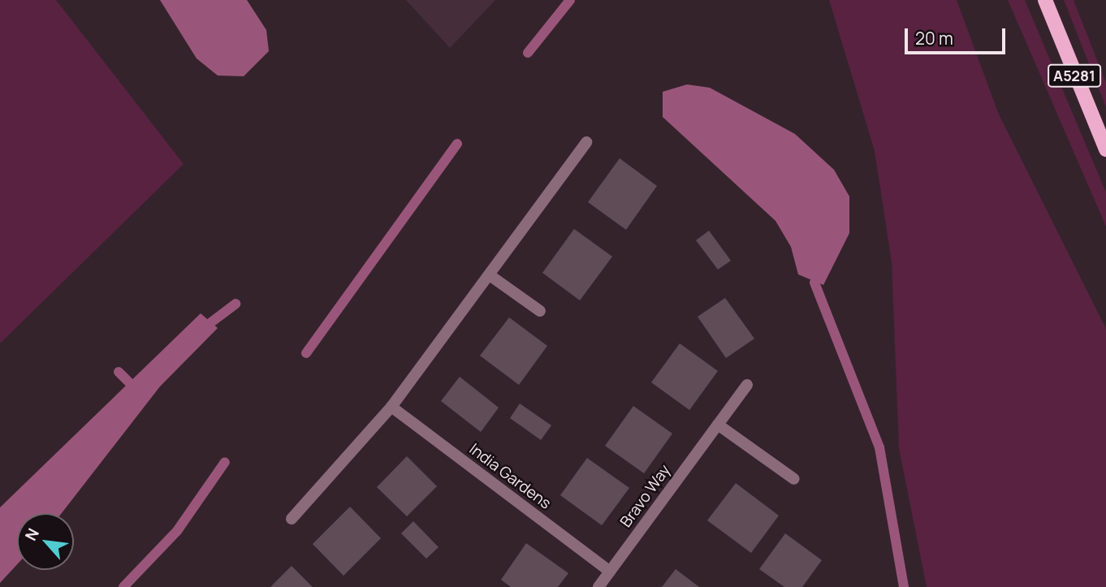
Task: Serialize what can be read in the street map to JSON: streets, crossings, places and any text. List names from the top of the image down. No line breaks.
{"streets":{"main road":["A5281"],"street":["India Gardens","Bravo Way"]},"crossings":[["India Gardens","Bravo Way"]],"scale_bar":"20 m","north":"top left"}
